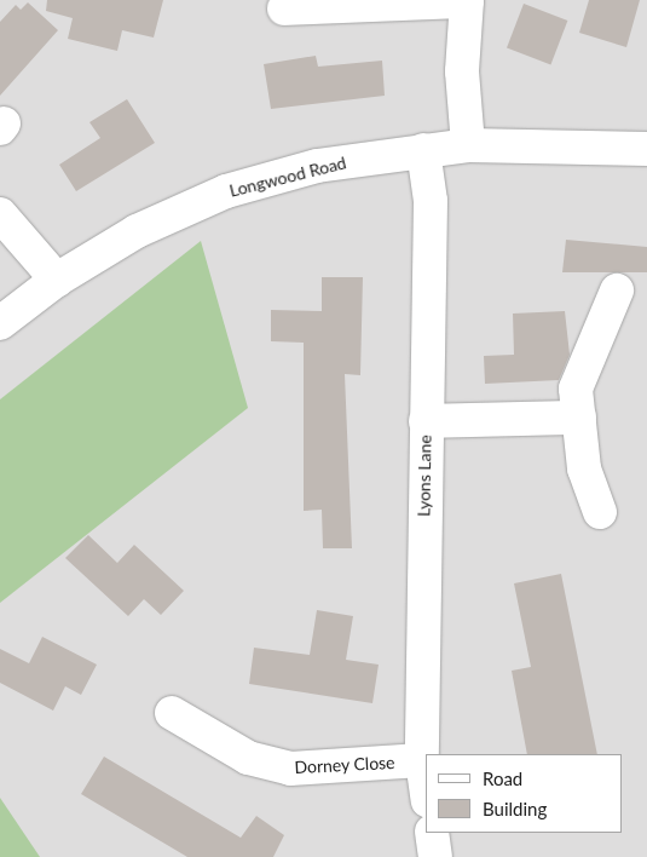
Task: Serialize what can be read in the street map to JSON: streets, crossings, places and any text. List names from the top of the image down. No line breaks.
{"streets":{"street":["Longwood Road","Lyons Lane","Dorney Close"]},"crossings":[["Longwood Road","Lyons Lane"],["Lyons Lane","Dorney Close"]],"legend":["Road","Building"]}
